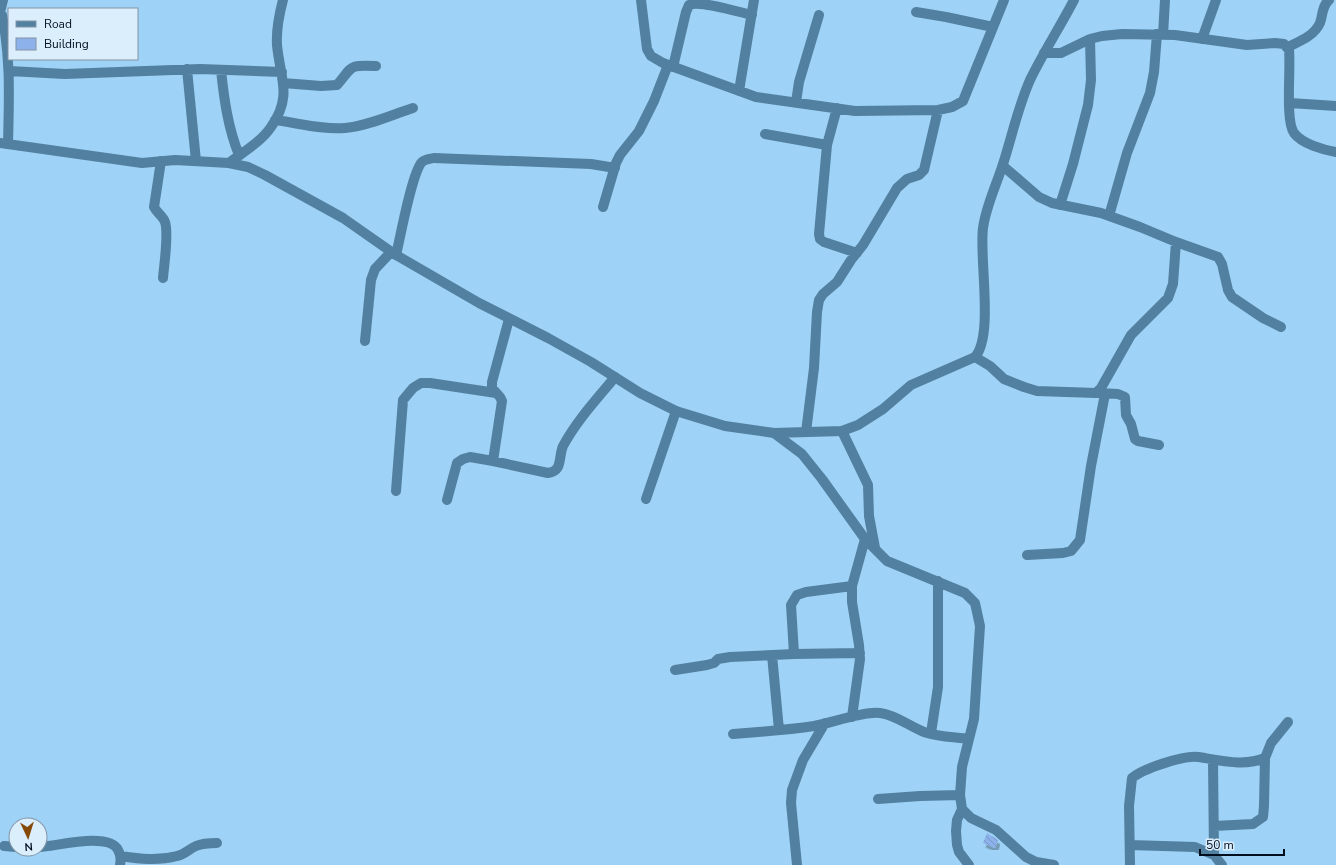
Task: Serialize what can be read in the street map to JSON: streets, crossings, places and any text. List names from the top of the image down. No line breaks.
{"legend":["Road","Building"],"scale_bar":"50 m","north":"bottom"}
